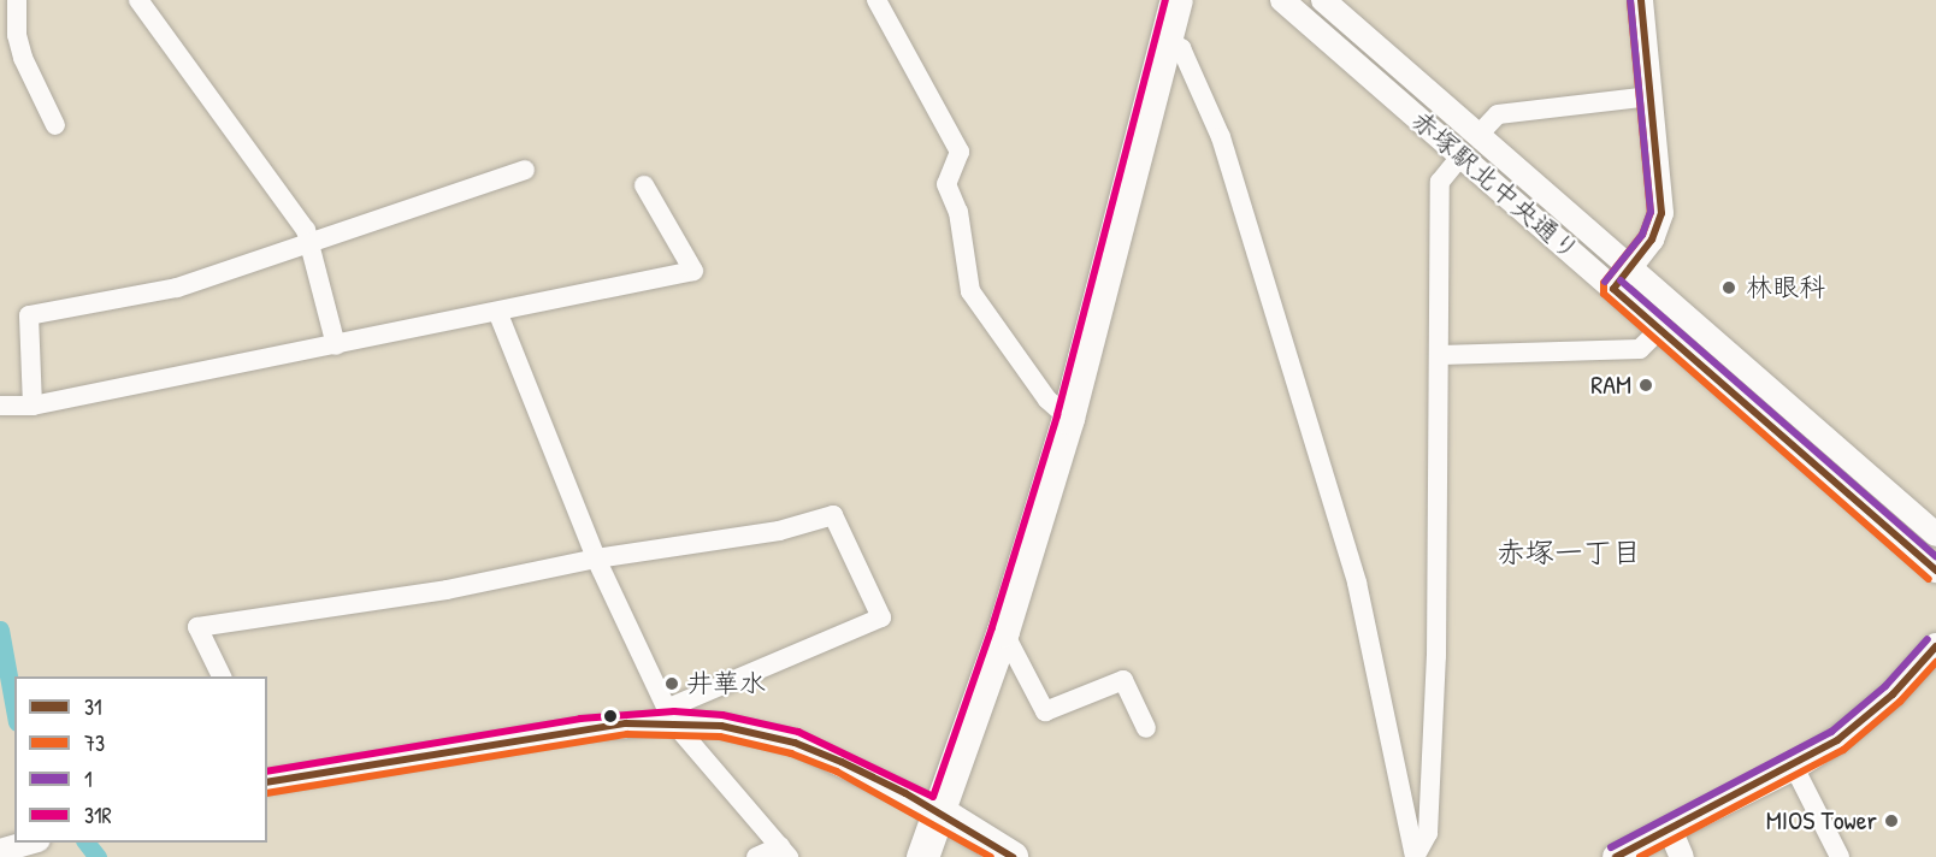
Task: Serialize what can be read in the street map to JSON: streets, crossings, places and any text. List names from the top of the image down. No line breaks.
{"streets":{"street":["赤塚駅北中央通り"]},"districts":["赤塚一丁目"],"places":["林眼科","RAM","井華水","MIOS Tower"],"lines":["transit line 31","transit line 31R","transit line 73","transit line 1"],"legend":["31","73","1","31R"]}
